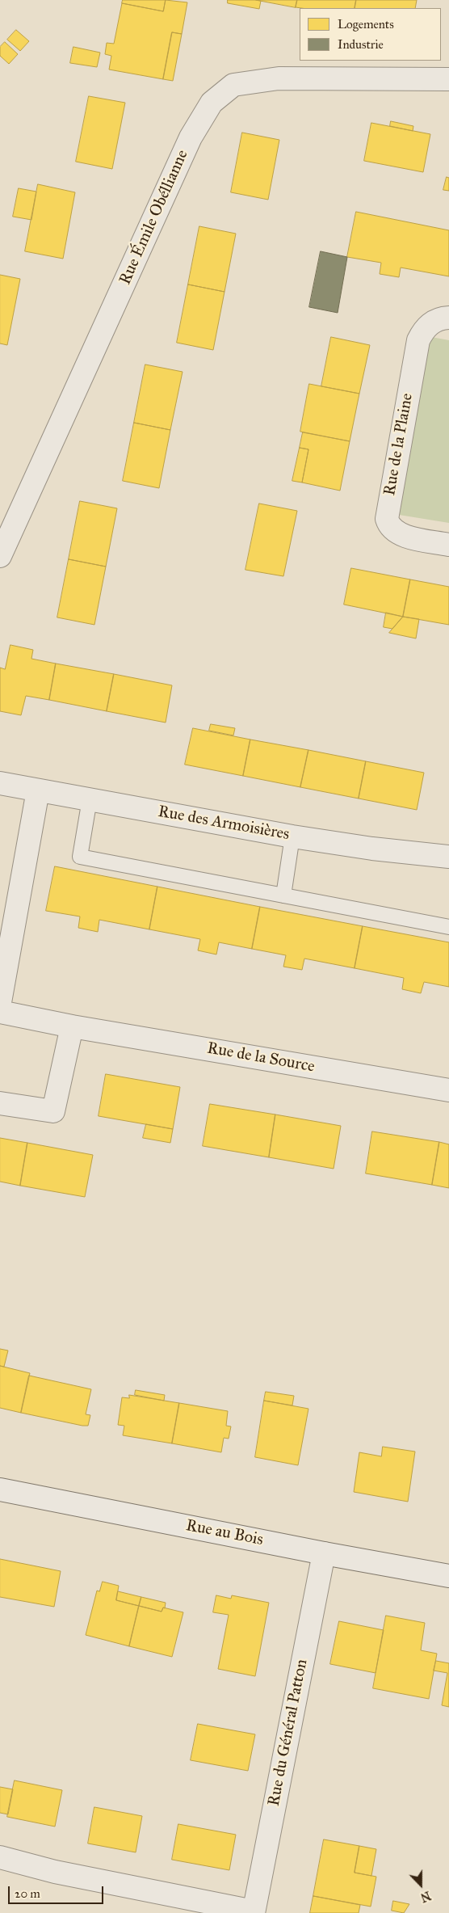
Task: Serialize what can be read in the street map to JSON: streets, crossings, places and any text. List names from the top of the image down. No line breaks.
{"streets":{"street":["Rue Émile Obéllianne","Rue de la Plaine","Rue des Armoisières","Rue de la Source","Rue au Bois","Rue du Général Patton"]},"crossings":[["Rue au Bois","Rue du Général Patton"]],"legend":["Logements","Industrie"],"scale_bar":"20 m","north":"bottom"}
